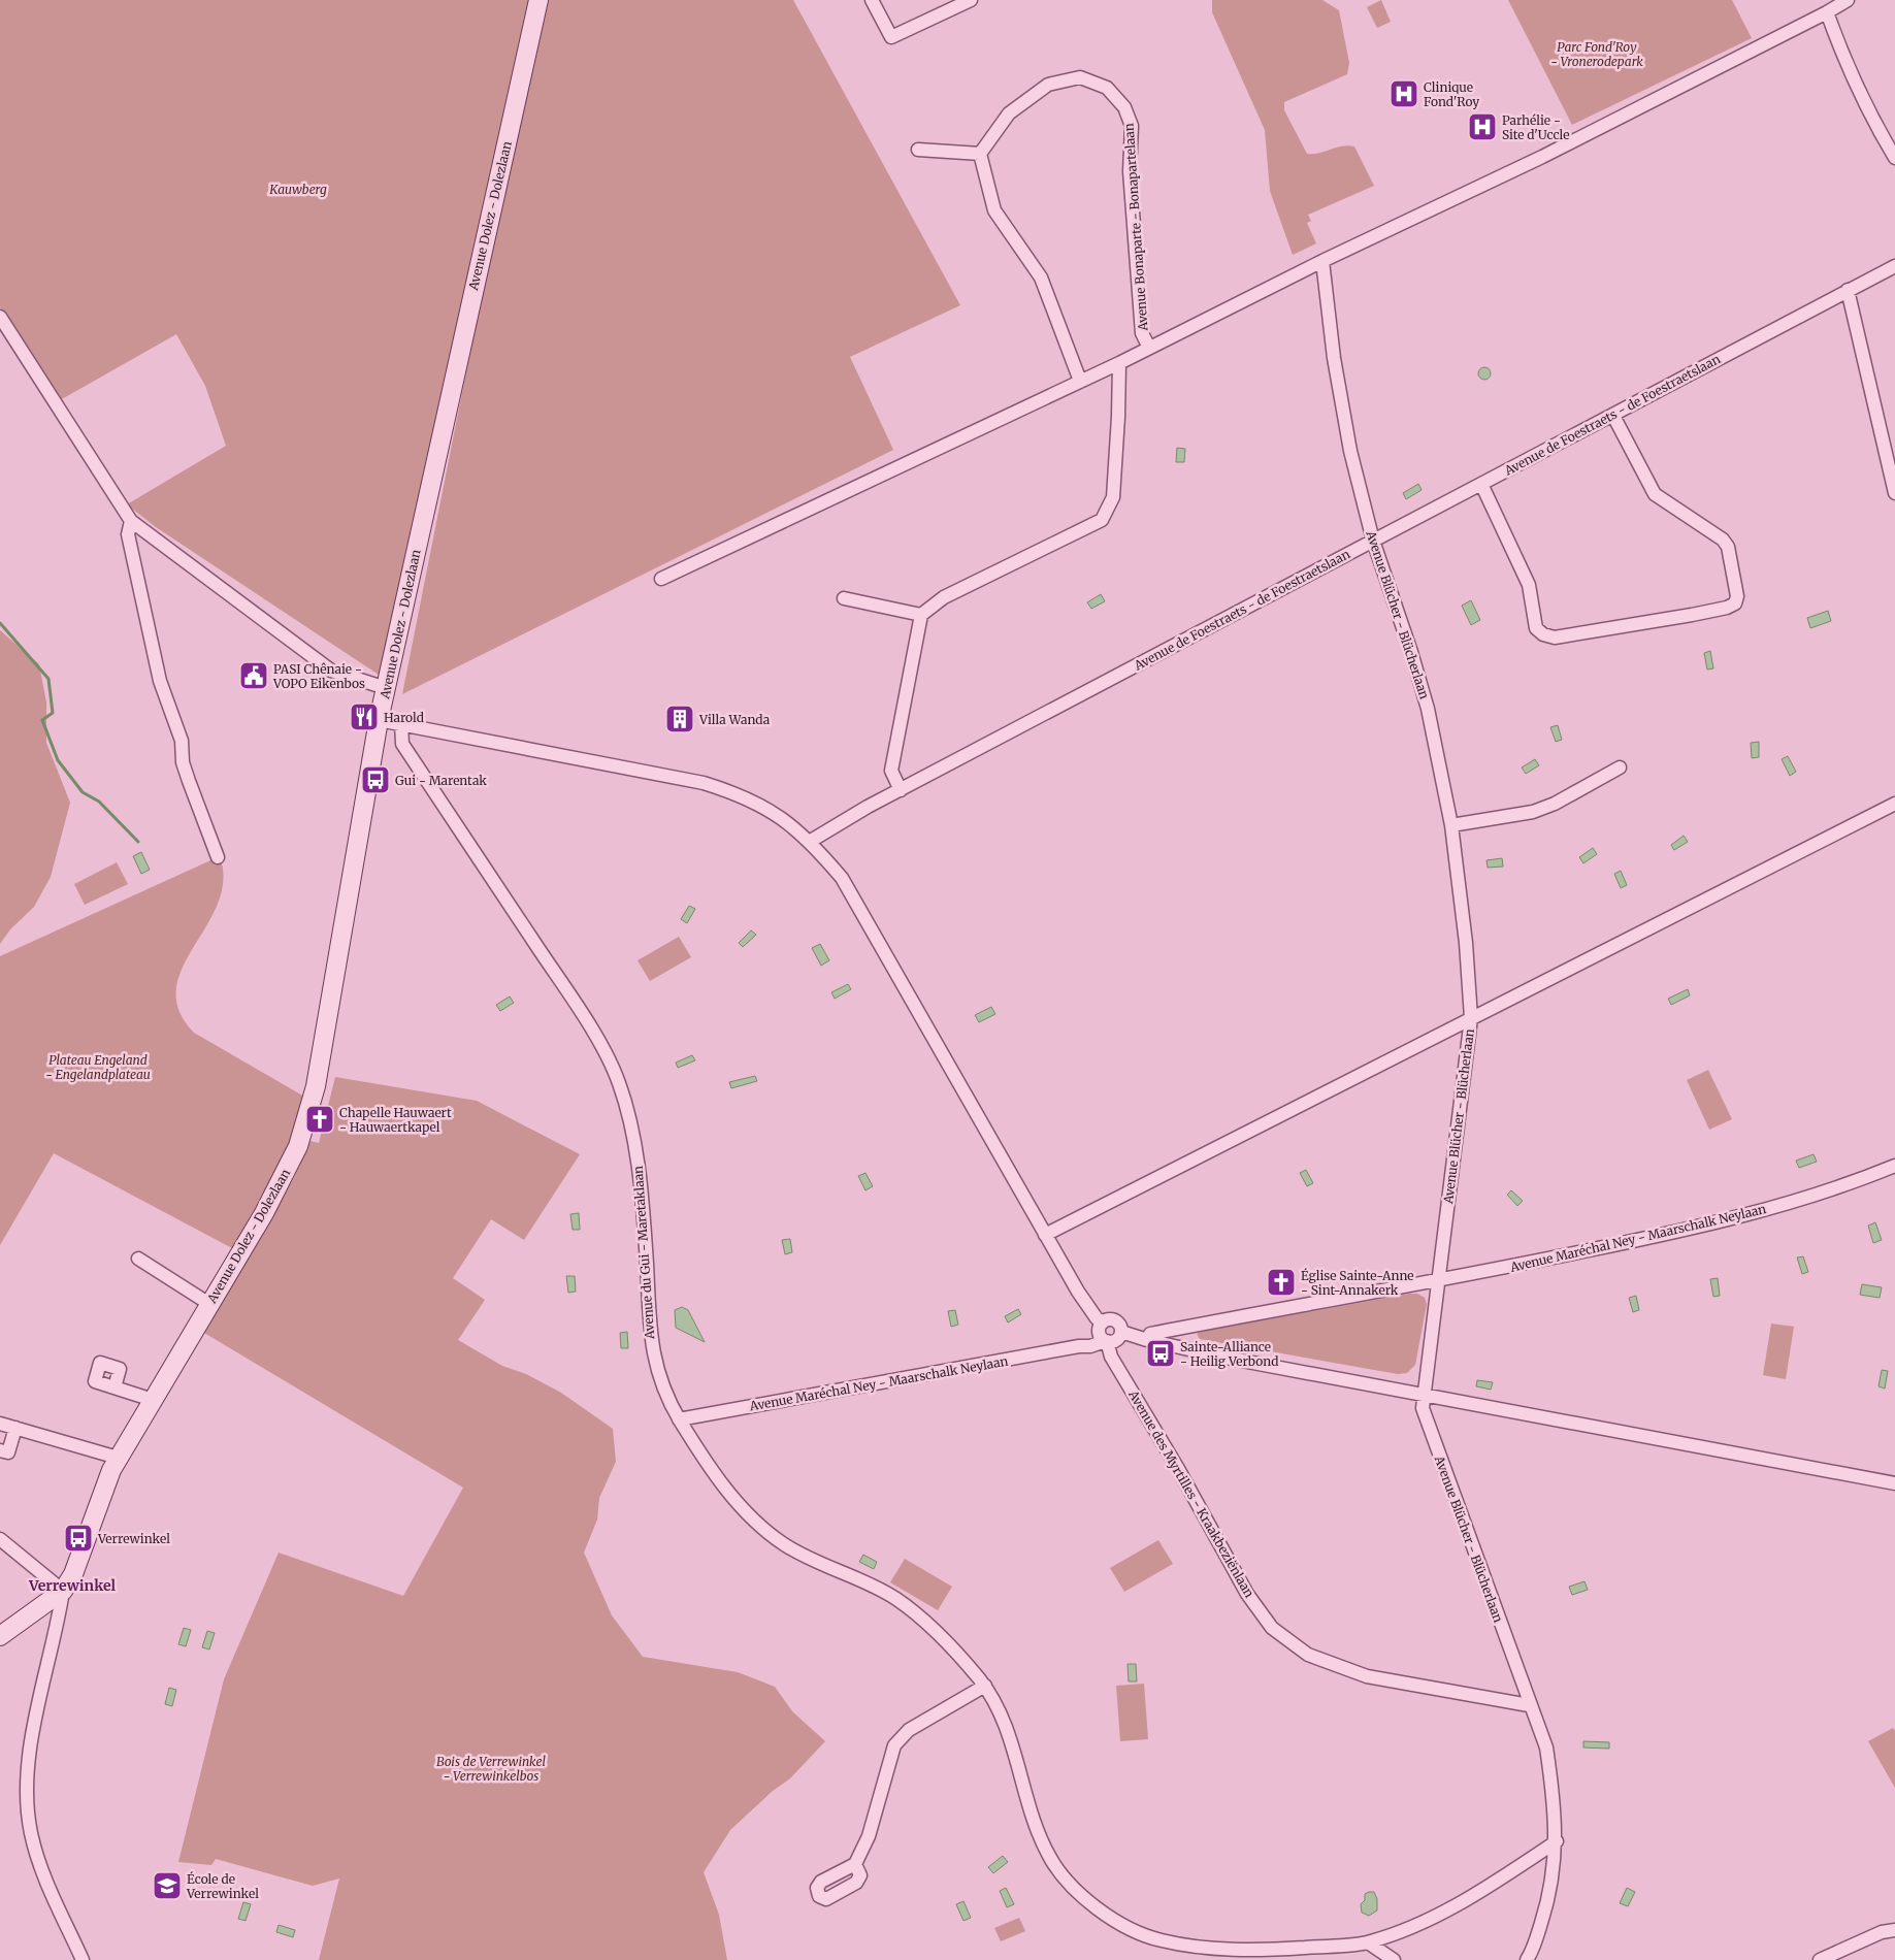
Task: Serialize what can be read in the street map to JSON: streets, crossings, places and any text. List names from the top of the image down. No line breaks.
{"streets":{"street":["Avenue Dolez - Dolezlaan","Avenue Bonaparte - Bonapartelaan","Avenue de Foestraets - de Foestraetslaan","Avenue Blücher - Blücherlaan","Avenue Maréchal Ney - Maarschalk Neylaan","Avenue du Gui - Maretaklaan","Avenue des Myrtilles - Kraakbeziënlaan"]},"crossings":[["Avenue de Foestraets - de Foestraetslaan","Avenue Blücher - Blücherlaan"],["Avenue Blücher - Blücherlaan","Avenue Maréchal Ney - Maarschalk Neylaan"],["Avenue Blücher - Blücherlaan","Avenue du Gui - Maretaklaan"],["Avenue Blücher - Blücherlaan","Avenue des Myrtilles - Kraakbeziënlaan"],["Avenue Maréchal Ney - Maarschalk Neylaan","Avenue du Gui - Maretaklaan"],["Avenue Maréchal Ney - Maarschalk Neylaan","Avenue des Myrtilles - Kraakbeziënlaan"]],"districts":["Verrewinkel"],"parks":["Parc Fond'Roy - Vronerodepark","Kauwberg","Plateau Engeland - Engelandplateau","Bois de Verrewinkel - Verrewinkelbos"],"places":{"hospital":["Clinique Fond'Roy","Parhélie - Site d'Uccle"],"public building":["PASI Chênaie - VOPO Eikenbos"],"restaurant":["Harold"],"building":["Villa Wanda"],"bus stop":["Gui - Marentak","Sainte-Alliance - Heilig Verbond","Verrewinkel"],"church":["Chapelle Hauwaert - Hauwaertkapel","Église Sainte-Anne - Sint-Annakerk"],"school or university":["École de Verrewinkel"]}}
